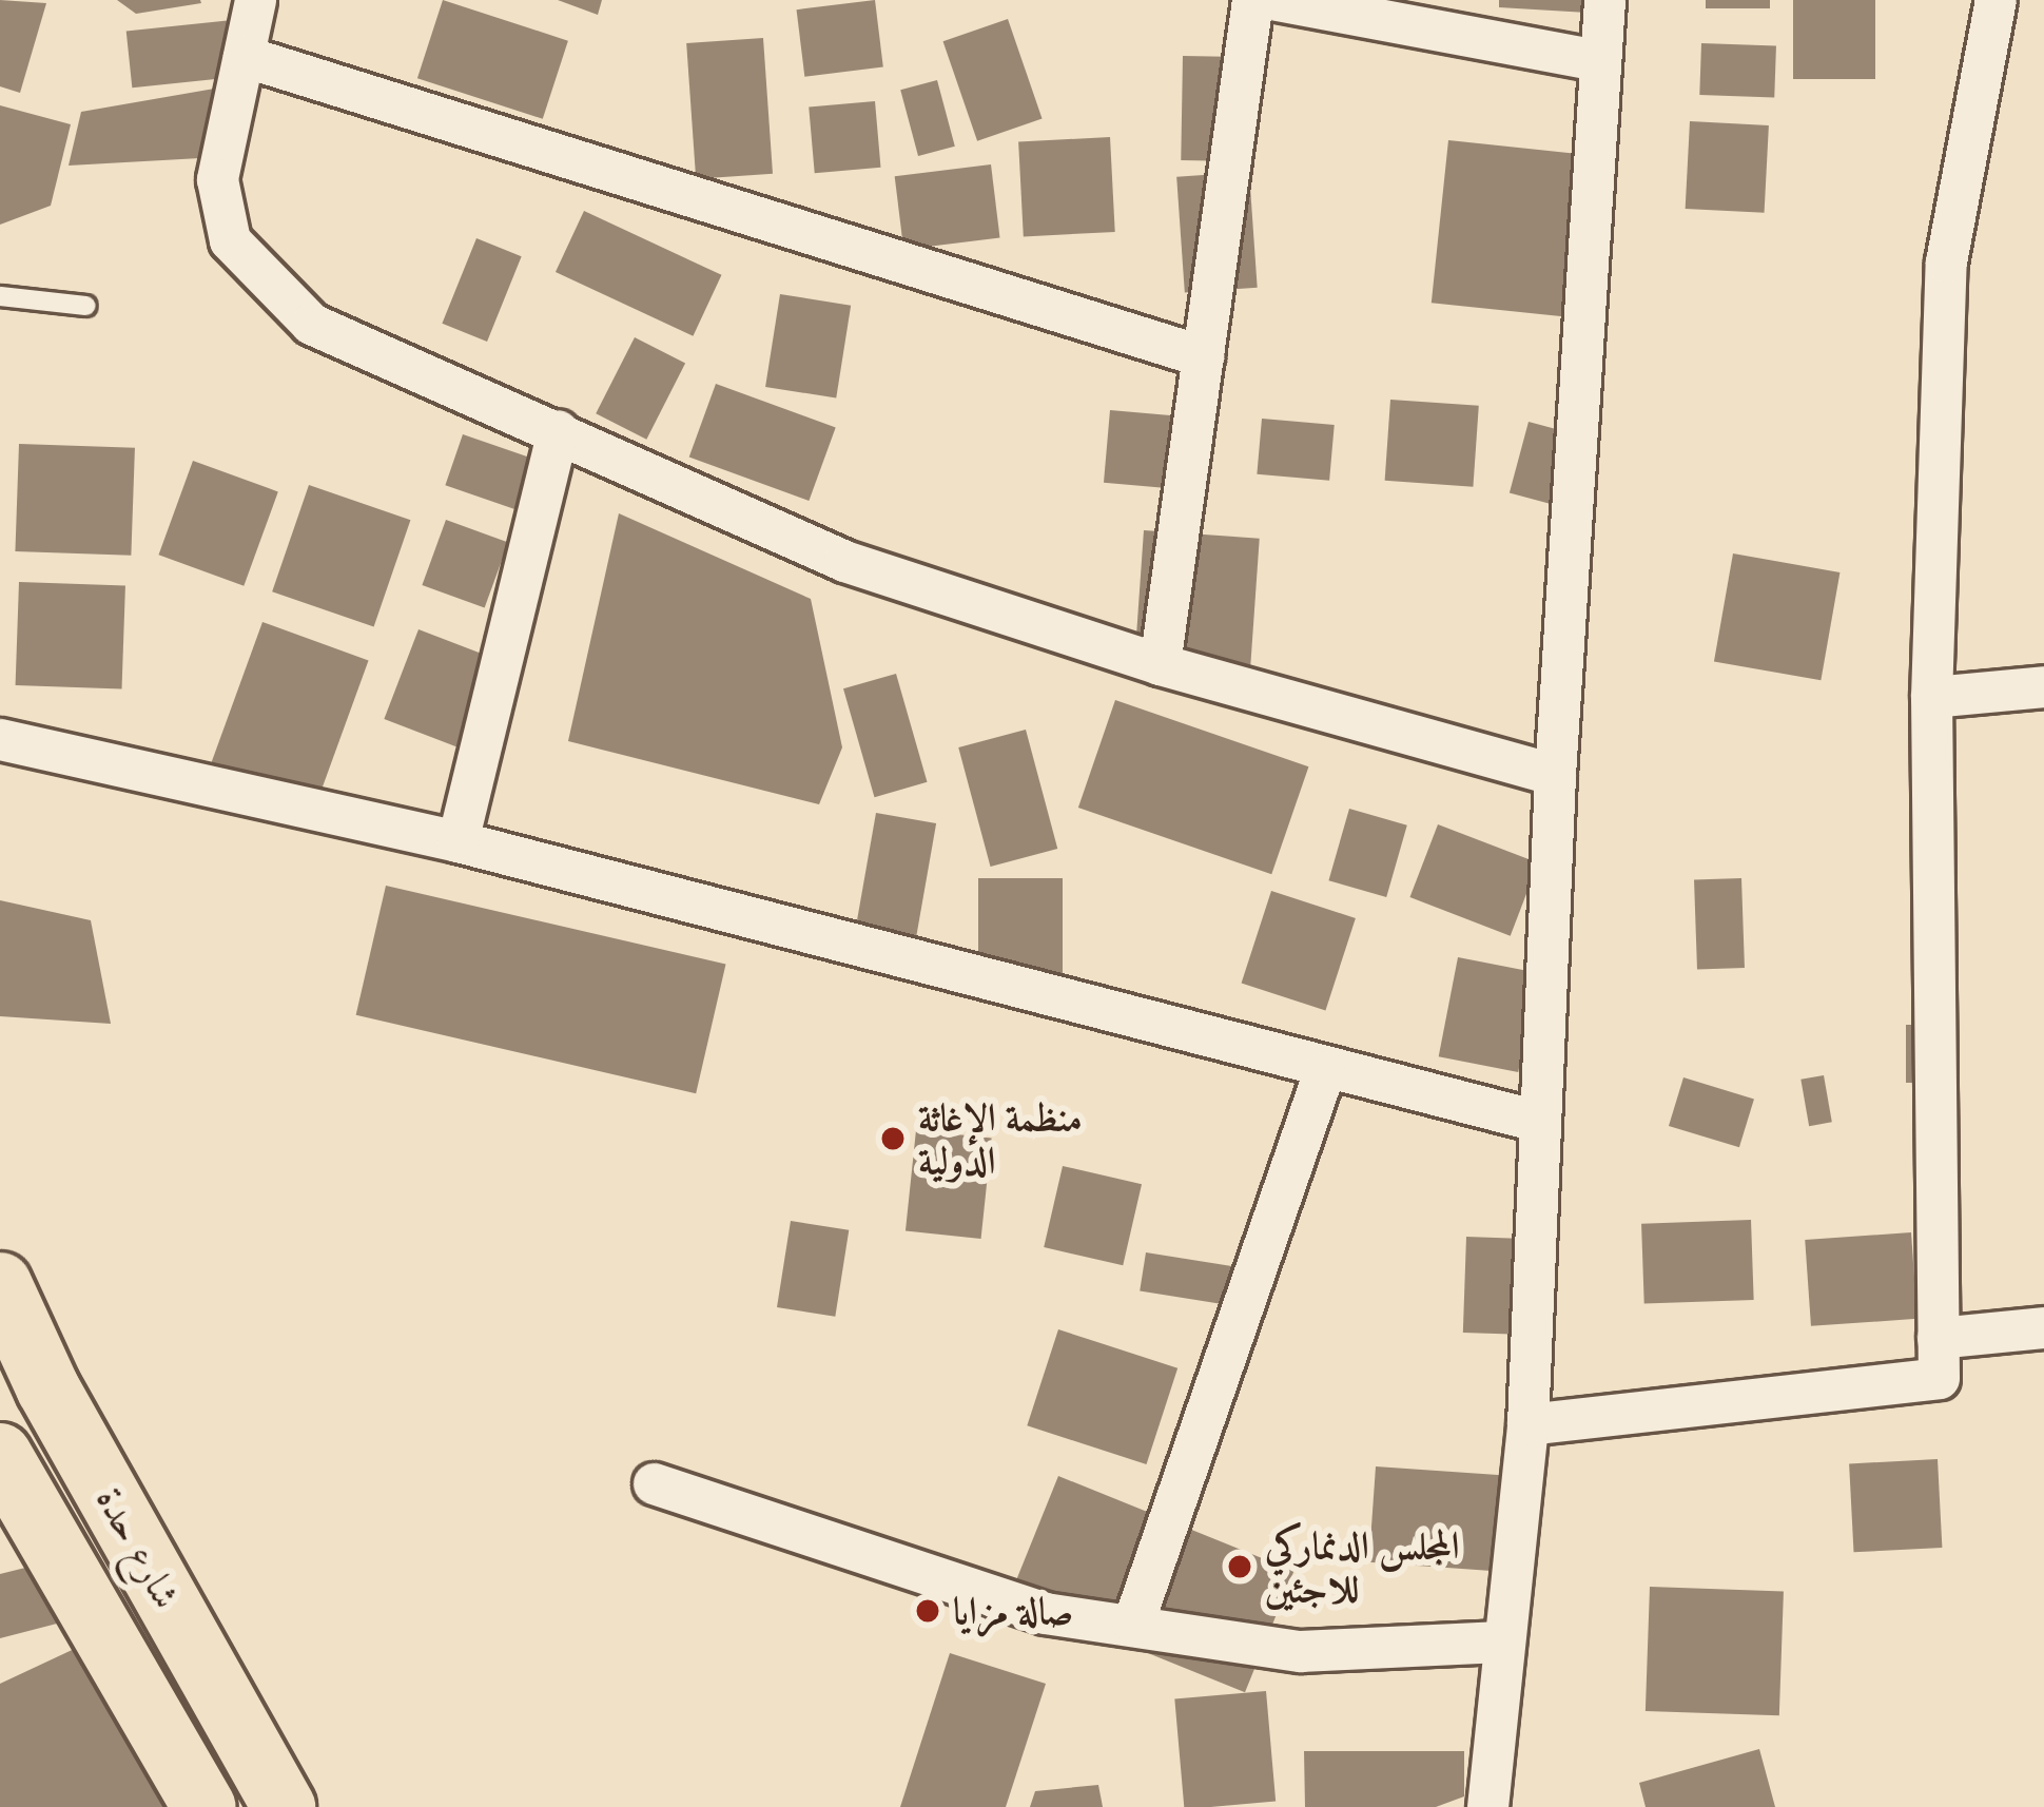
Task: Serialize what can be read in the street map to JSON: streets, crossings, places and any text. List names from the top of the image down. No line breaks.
{"streets":{"main road":["شارع حدة"]},"places":["منظمة الإغاثة الدولية","المجلس الدنماركي للاجئين","صالة مزايا"]}
